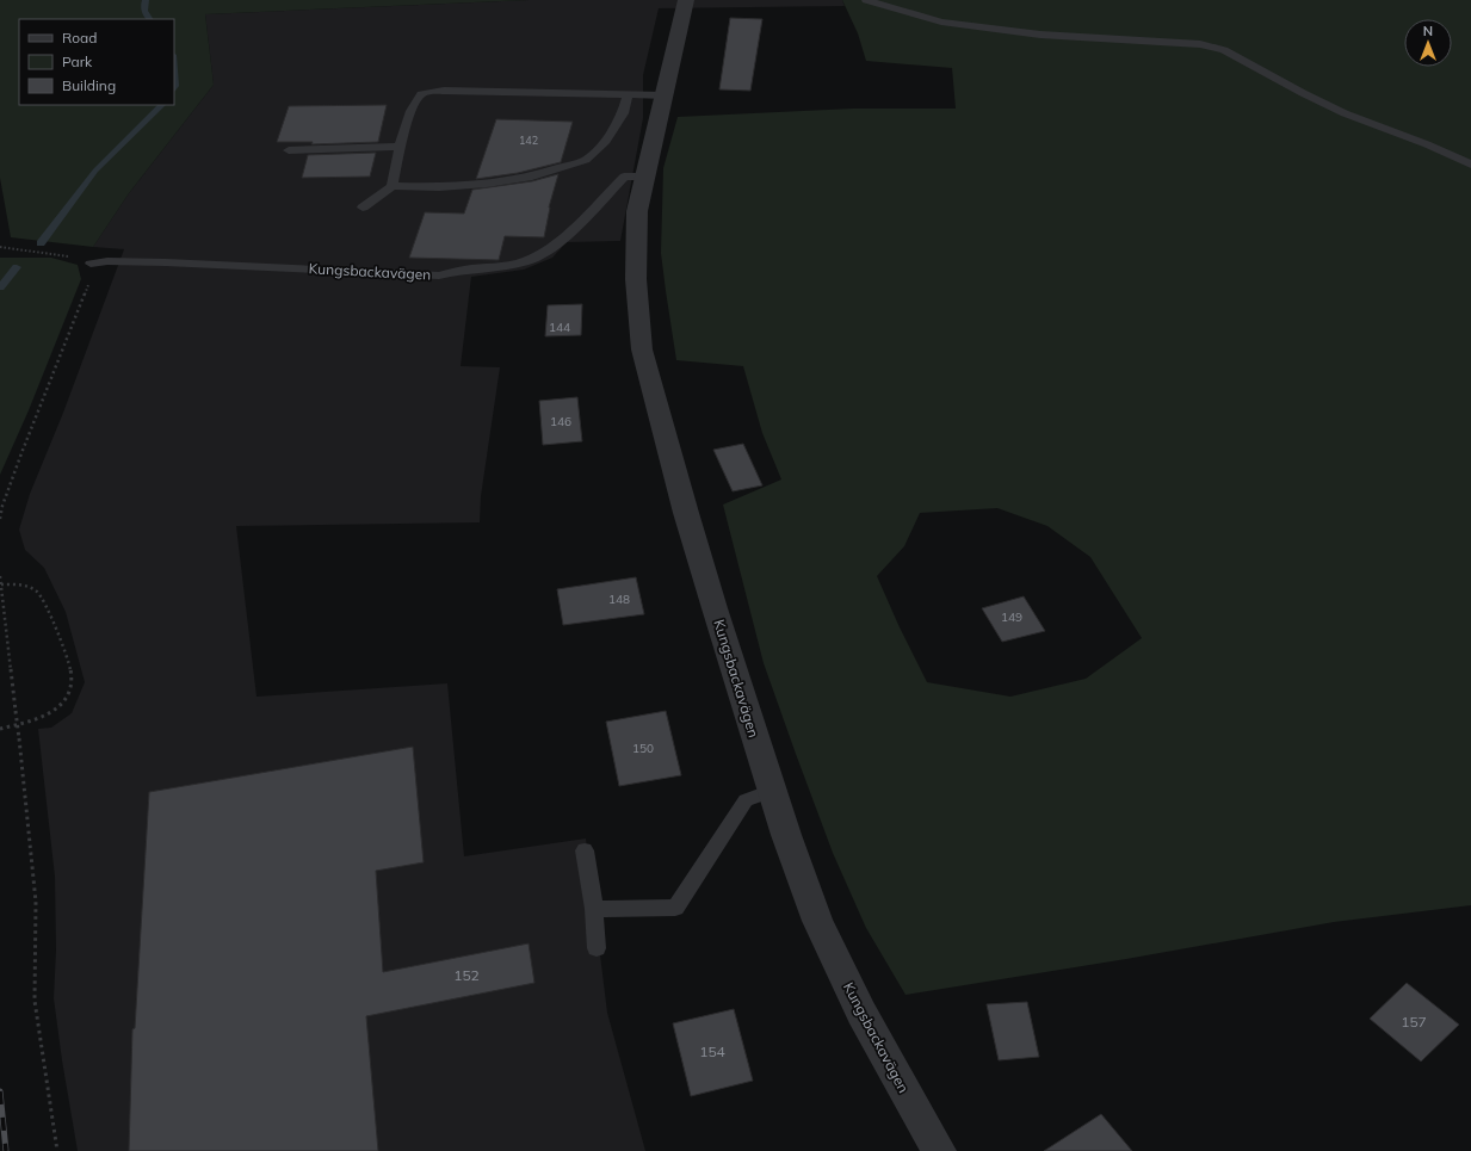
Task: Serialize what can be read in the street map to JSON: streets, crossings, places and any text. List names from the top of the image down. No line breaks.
{"streets":{"street":["Kungsbackavägen"]},"house_numbers":["142","144","146","148","149","150","152","157","154"],"legend":["Road","Park","Building"],"north":"top"}
